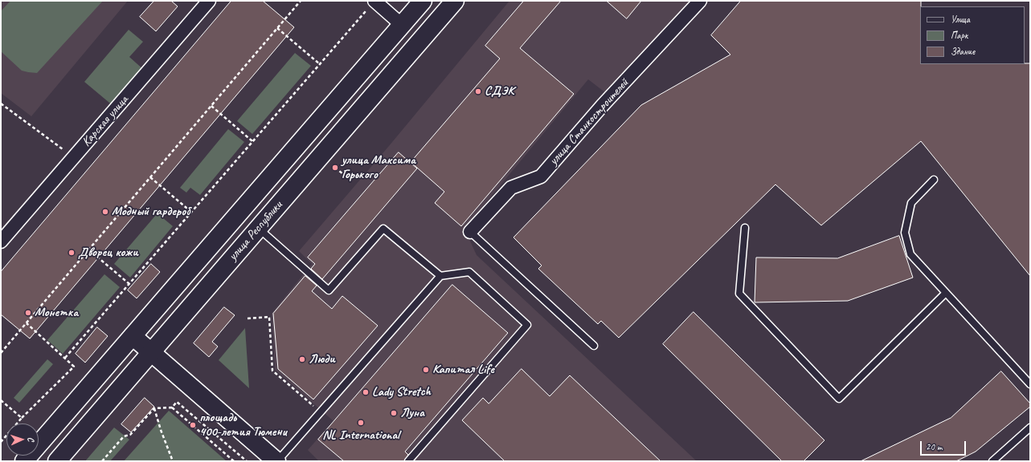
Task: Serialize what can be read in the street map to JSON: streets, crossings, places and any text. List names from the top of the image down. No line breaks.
{"streets":{"main road":["улица Республики"],"street":["Карская улица","улица Станкостроителей"]},"places":["СДЭК","улица Максима Горького","Модный гардероб","Дворец кожи","Монетка","Люди","Капитал Life","Lady Stretch","Луна","NL International","площадь 400-летия Тюмени"],"legend":["Улица","Парк","Здание"],"scale_bar":"20 m","north":"right"}
